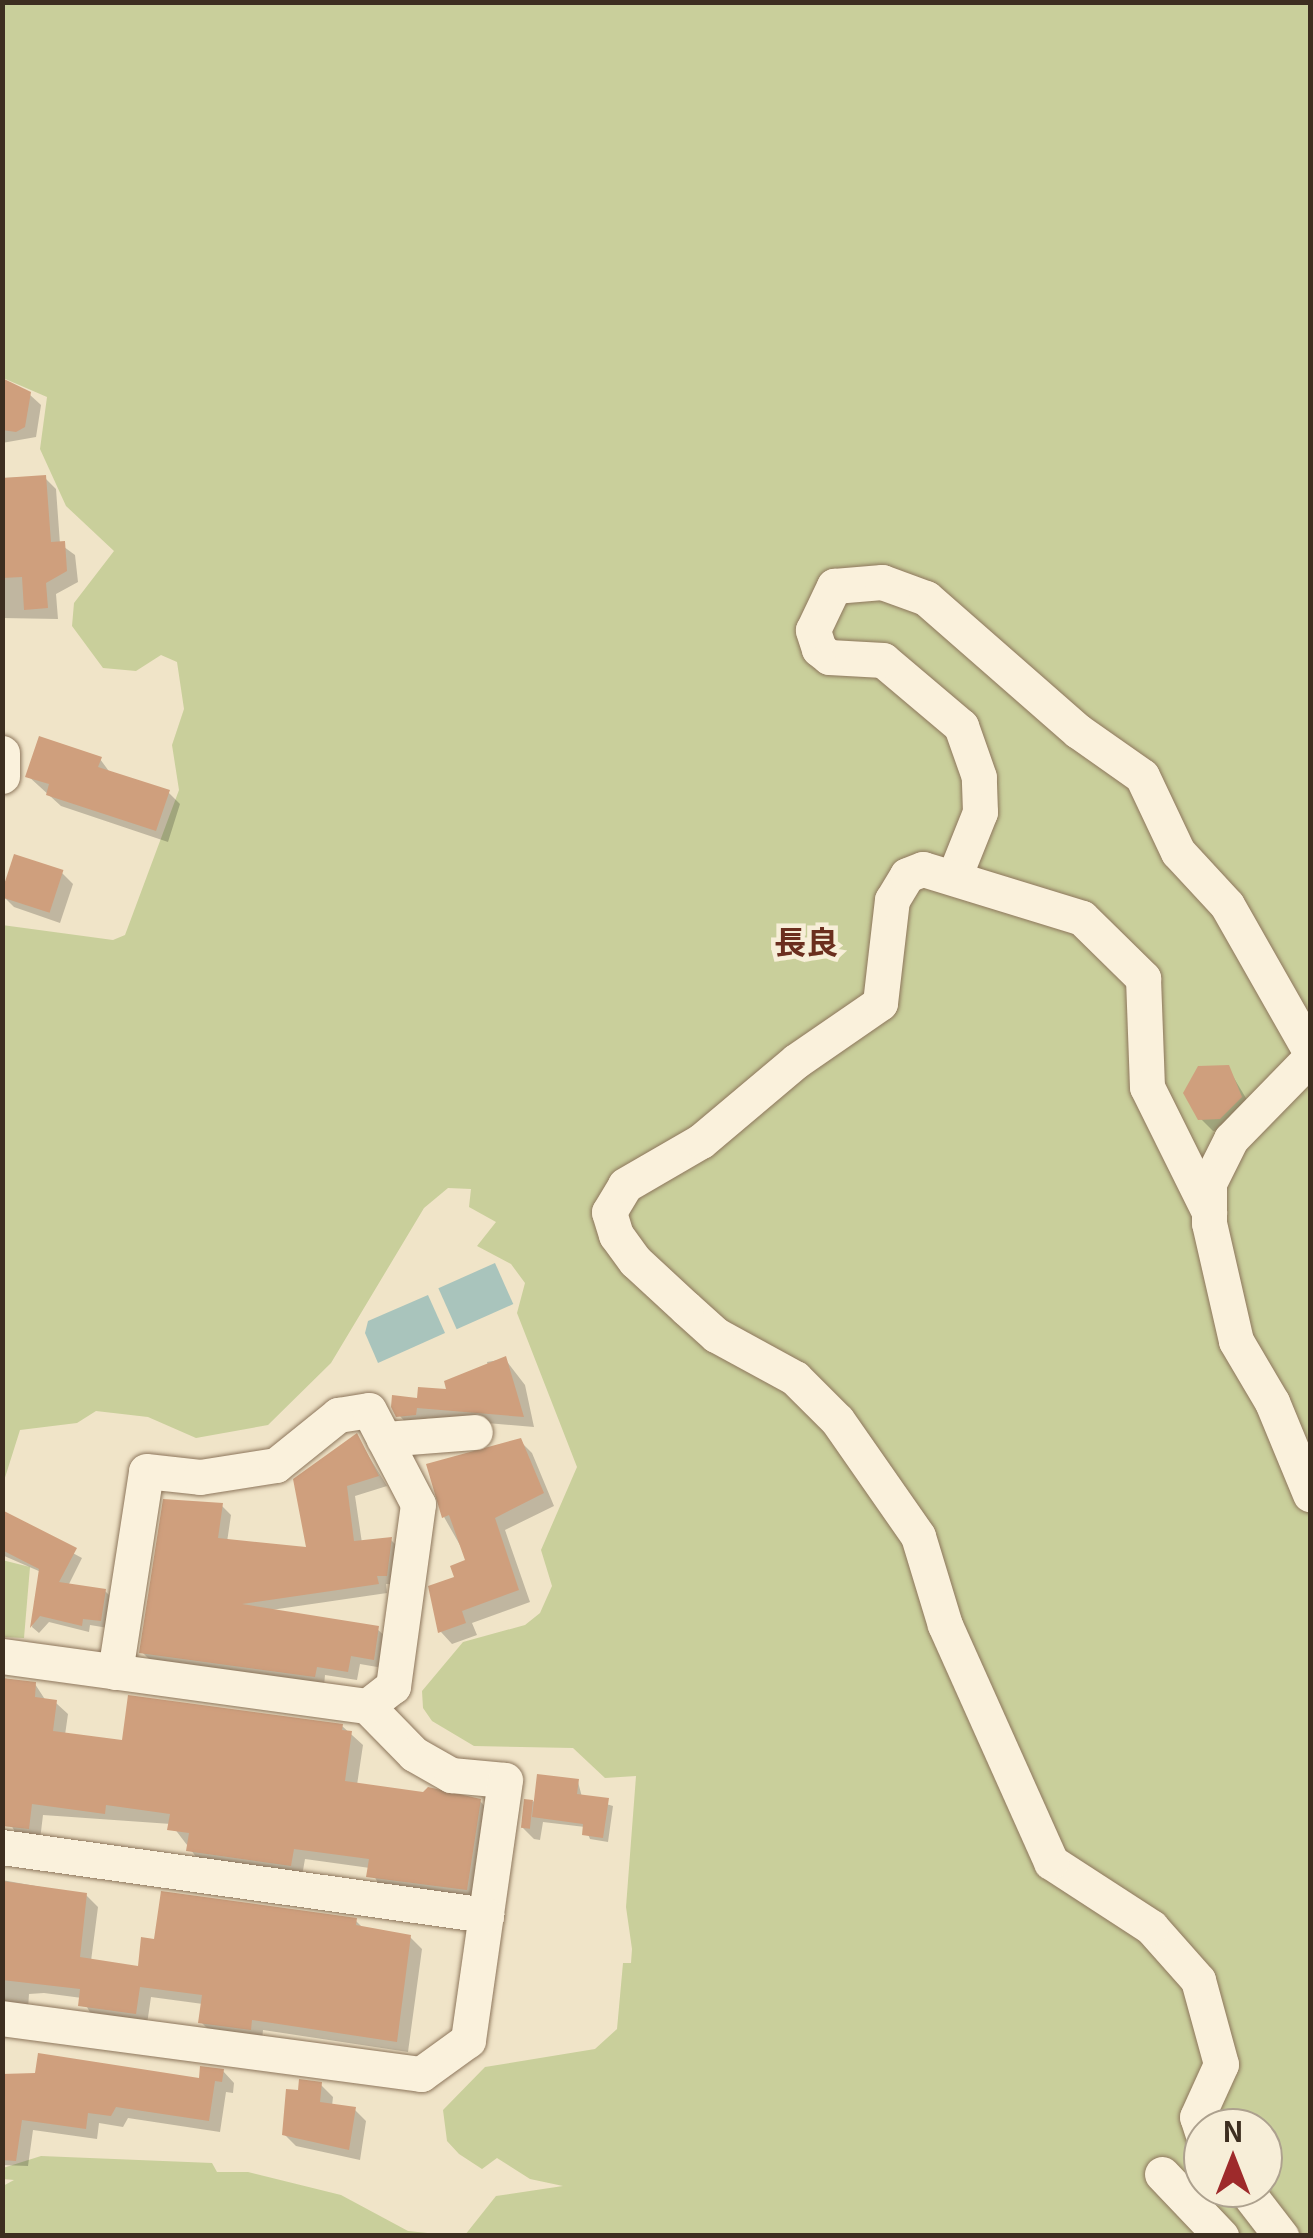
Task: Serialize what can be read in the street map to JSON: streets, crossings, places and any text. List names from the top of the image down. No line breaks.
{"districts":["長良"],"north":"top"}
